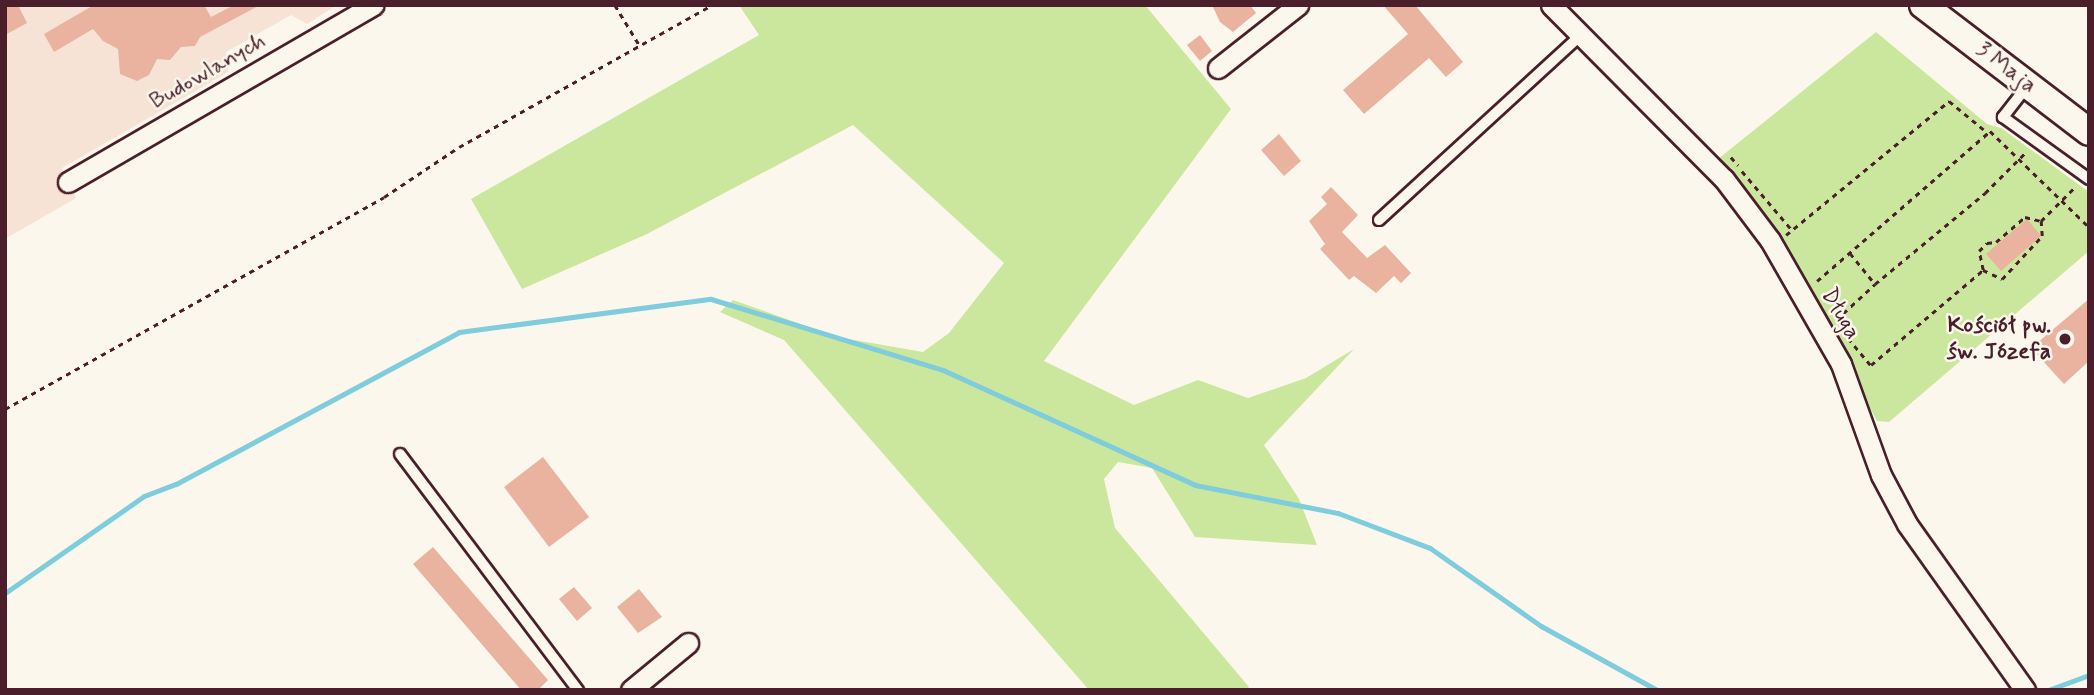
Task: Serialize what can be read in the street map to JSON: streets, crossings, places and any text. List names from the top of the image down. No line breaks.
{"streets":{"street":["3 Maja","Budowlanych","Długa"]},"places":["Kościół pw. św. Józefa"]}
